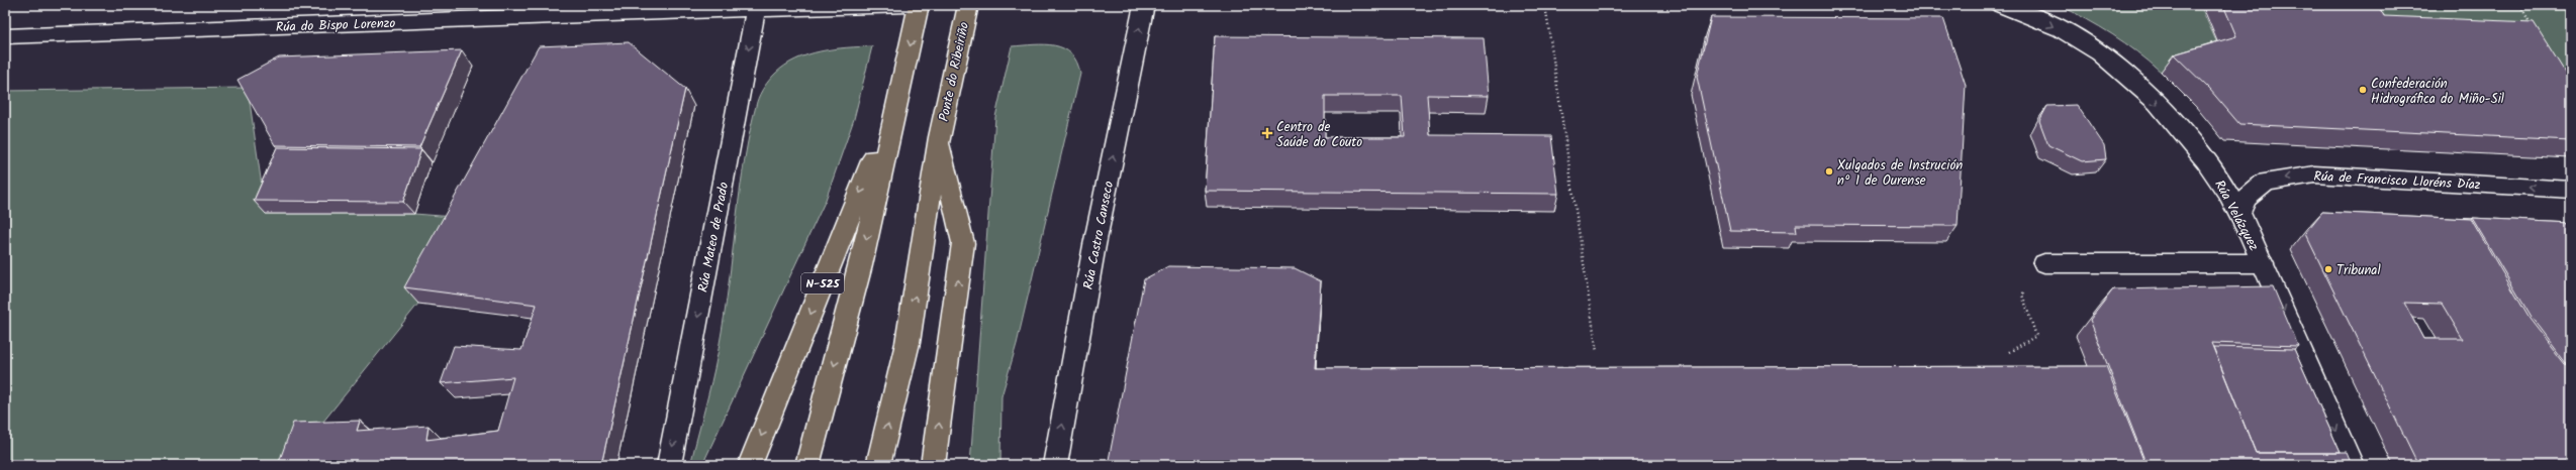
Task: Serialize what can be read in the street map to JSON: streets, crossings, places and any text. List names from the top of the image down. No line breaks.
{"streets":{"highway":["Ponte do Ribeiriño","N-525"],"street":["Rúa do Bispo Lorenzo","Rúa de Francisco Lloréns Díaz","Rúa Velázquez","Rúa Castro Canseco","Rúa Mateo de Prado"]},"crossings":[["Rúa do Bispo Lorenzo","Rúa Mateo de Prado"],["Rúa de Francisco Lloréns Díaz","Rúa Velázquez"]],"one_way":["Rúa de Francisco Lloréns Díaz","Rúa Velázquez","Rúa Castro Canseco","Rúa Mateo de Prado"],"places":{"other":["Confederación Hidrográfica do Miño-Sil","Xulgados de Instrución nº 1 de Ourense","Tribunal"],"health":["Centro de Saúde do Couto"]}}
